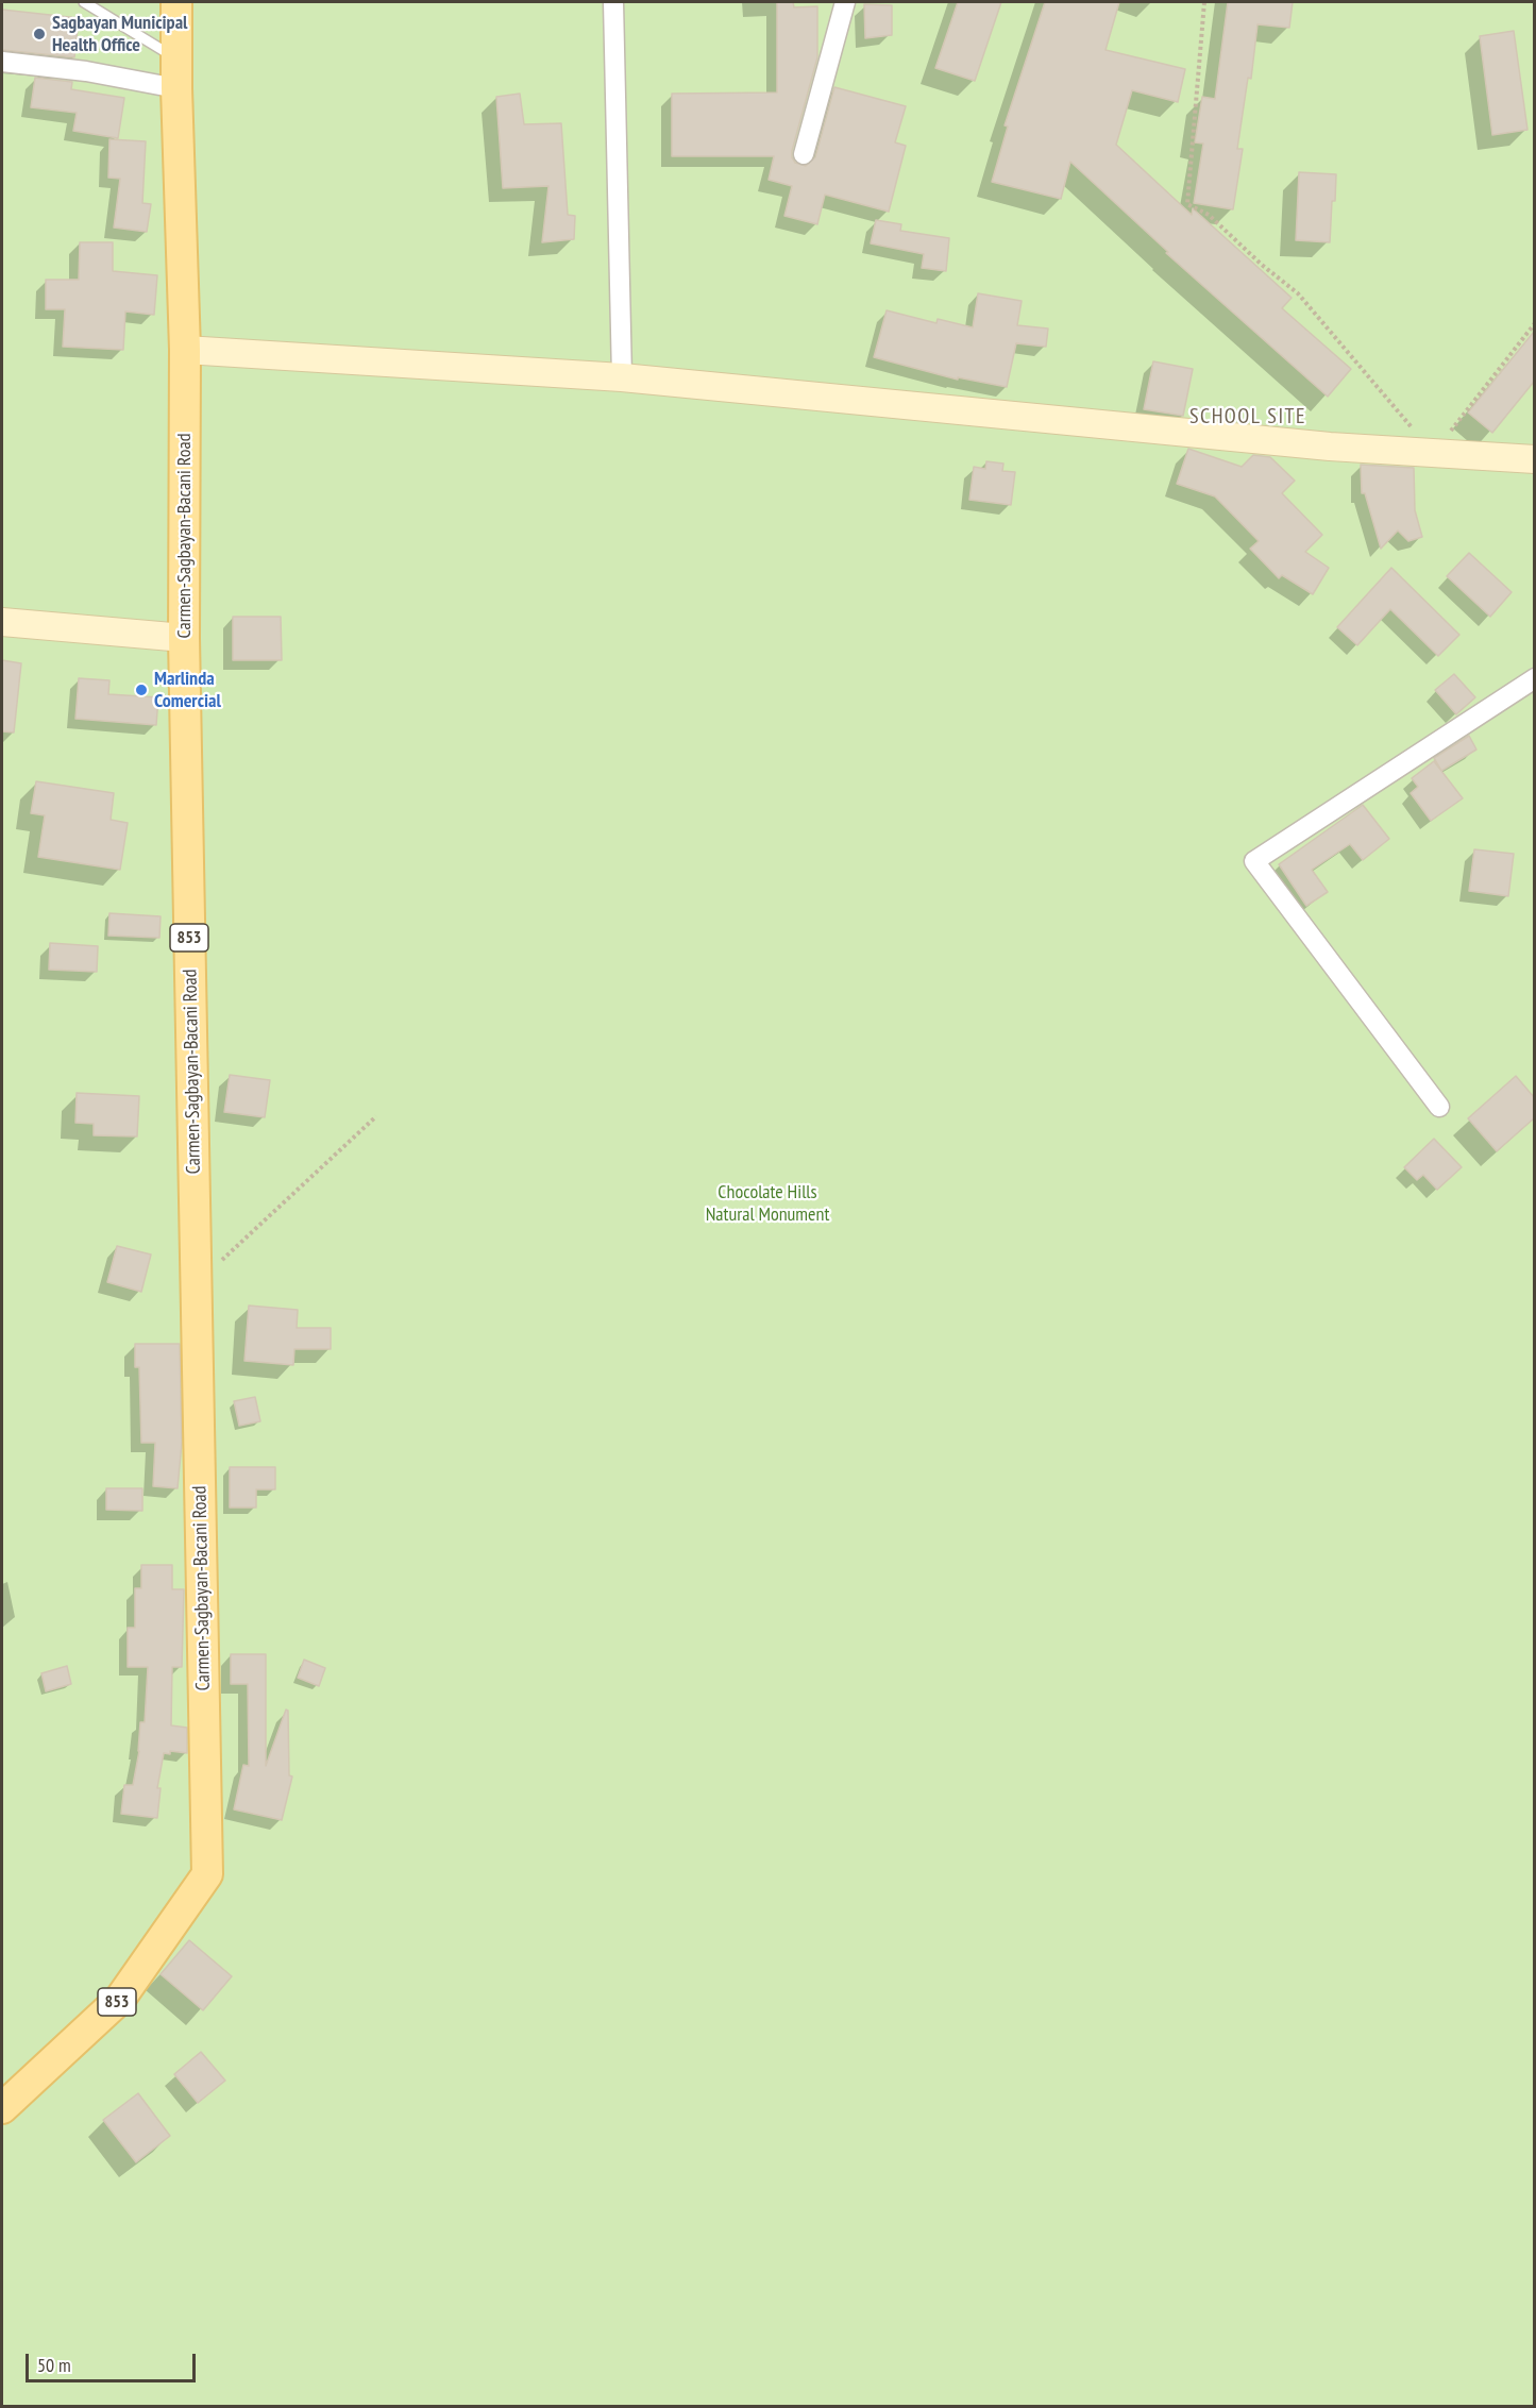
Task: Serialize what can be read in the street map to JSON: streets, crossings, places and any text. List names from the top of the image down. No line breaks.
{"streets":{"main road":["Carmen-Sagbayan-Bacani Road","853"]},"districts":["SCHOOL SITE"],"parks":["Chocolate Hills Natural Monument"],"places":["Sagbayan Municipal Health Office","Marlinda Comercial"],"scale_bar":"50 m"}
